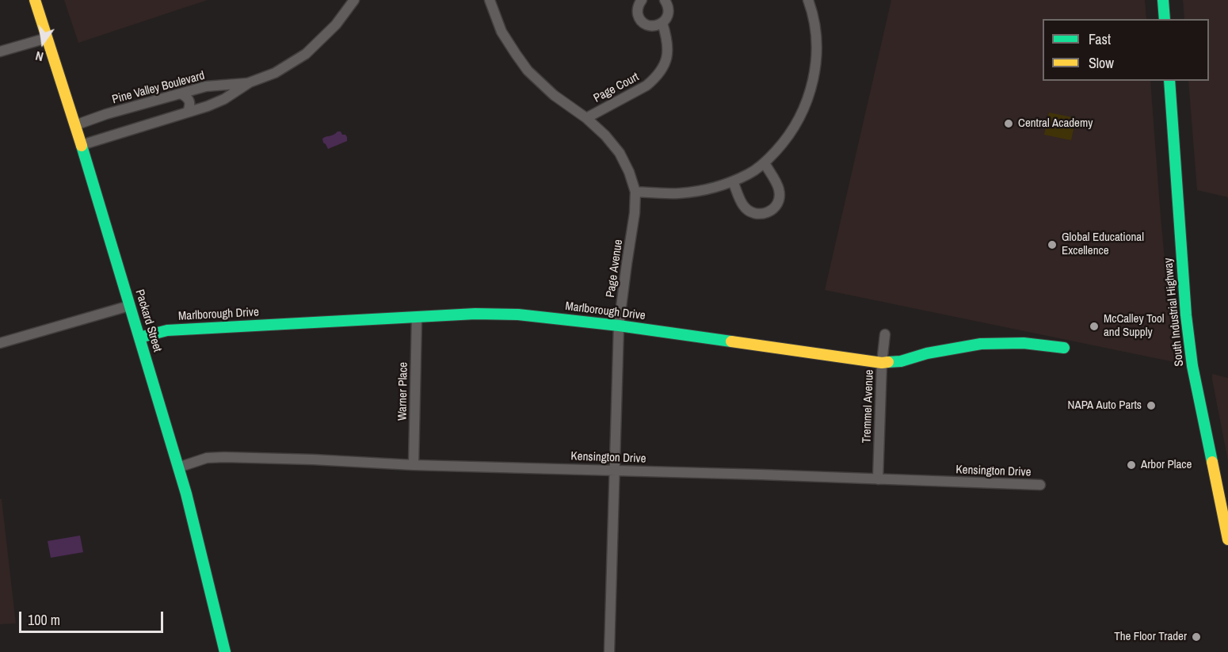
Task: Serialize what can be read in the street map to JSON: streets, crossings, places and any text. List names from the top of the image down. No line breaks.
{"streets":{"street":["Pine Valley Boulevard","Page Court","Page Avenue","Marlborough Drive","South Industrial Highway","Packard Street","Warner Place","Tremmel Avenue","Kensington Drive"]},"crossings":[["Pine Valley Boulevard","Packard Street"],["Page Court","Page Avenue"],["Page Avenue","Marlborough Drive"],["Page Avenue","Kensington Drive"],["Marlborough Drive","Packard Street"],["Marlborough Drive","Warner Place"],["Marlborough Drive","Tremmel Avenue"],["Packard Street","Kensington Drive"],["Warner Place","Kensington Drive"],["Tremmel Avenue","Kensington Drive"]],"places":["Central Academy","Global Educational Excellence","McCalley Tool and Supply","NAPA Auto Parts","Arbor Place","The Floor Trader"],"legend":["Fast","Slow"],"scale_bar":"100 m","north":"bottom"}
